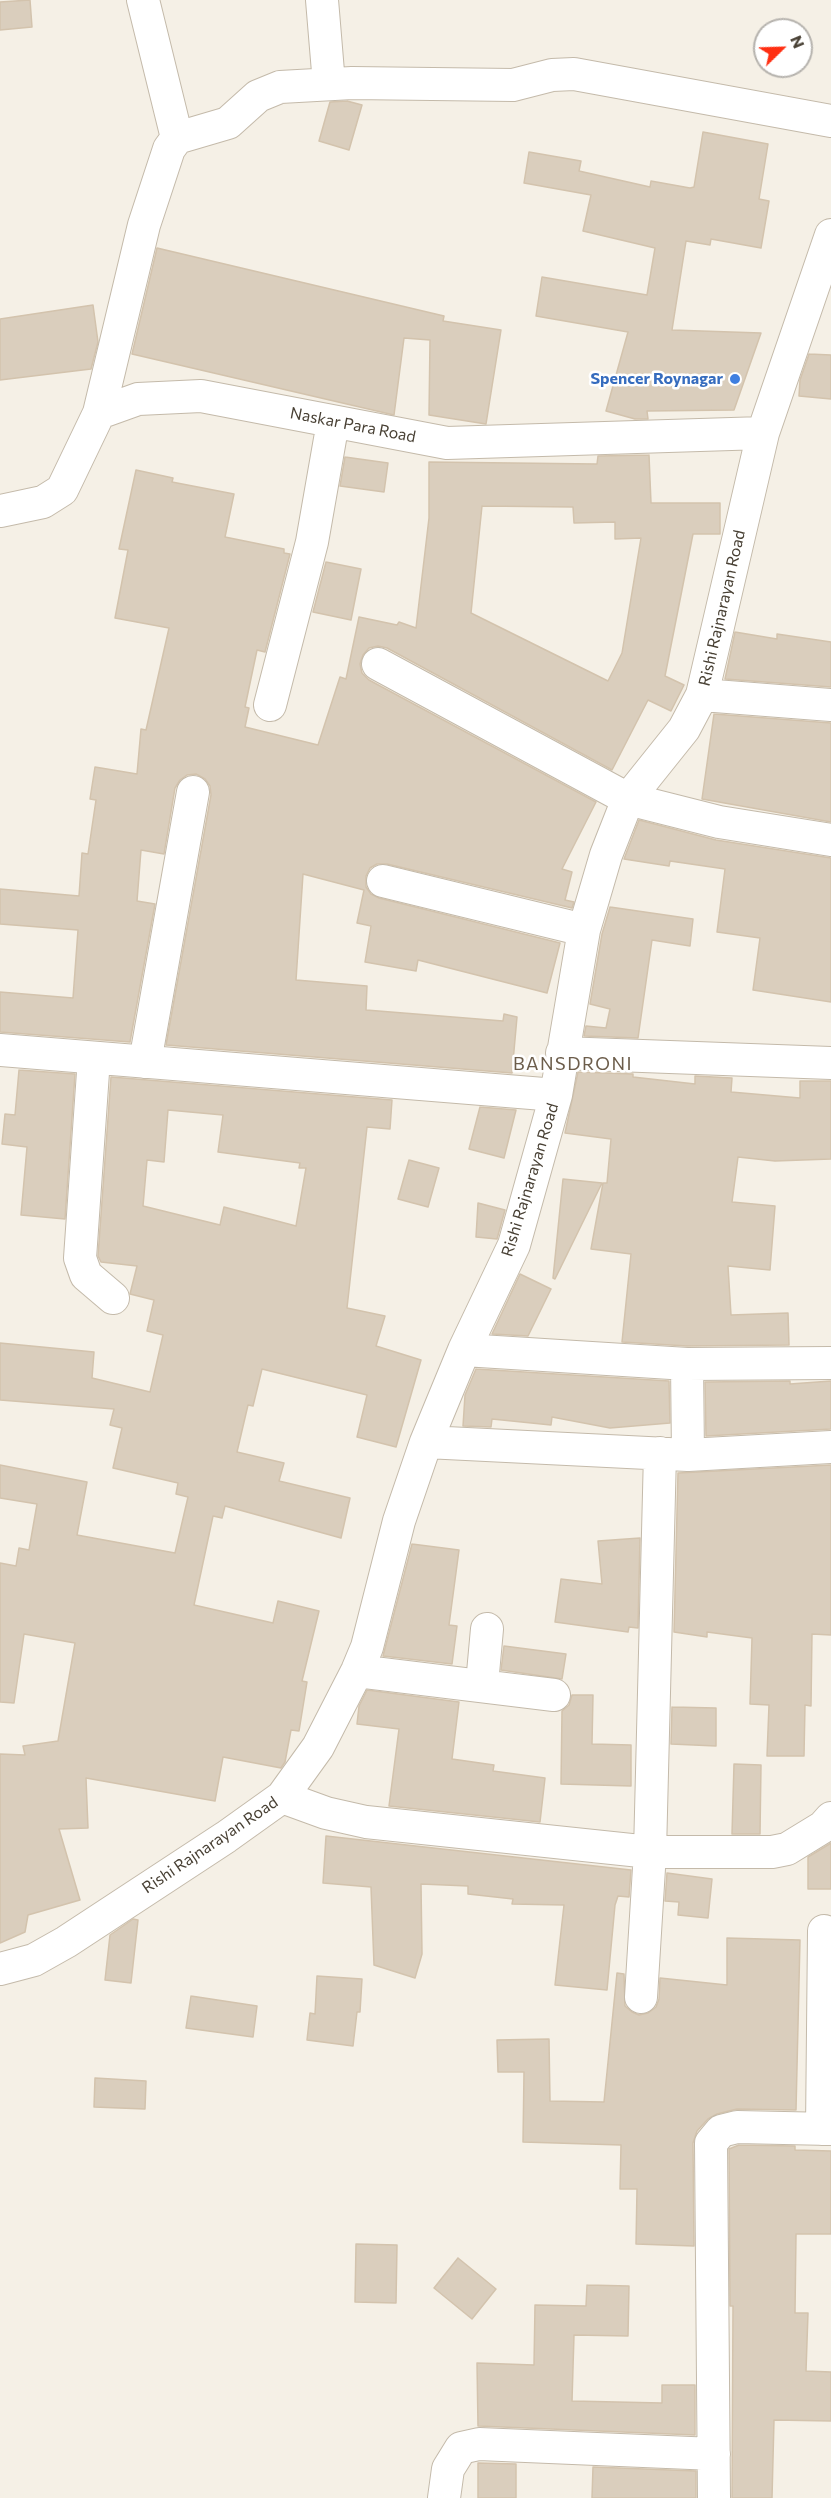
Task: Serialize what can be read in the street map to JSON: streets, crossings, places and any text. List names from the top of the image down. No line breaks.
{"streets":{"street":["Naskar Para Road","Rishi Rajnarayan Road"]},"crossings":[["Naskar Para Road","Rishi Rajnarayan Road"]],"districts":["BANSDRONI"],"places":["Spencer Roynagar"],"north":"top right"}
